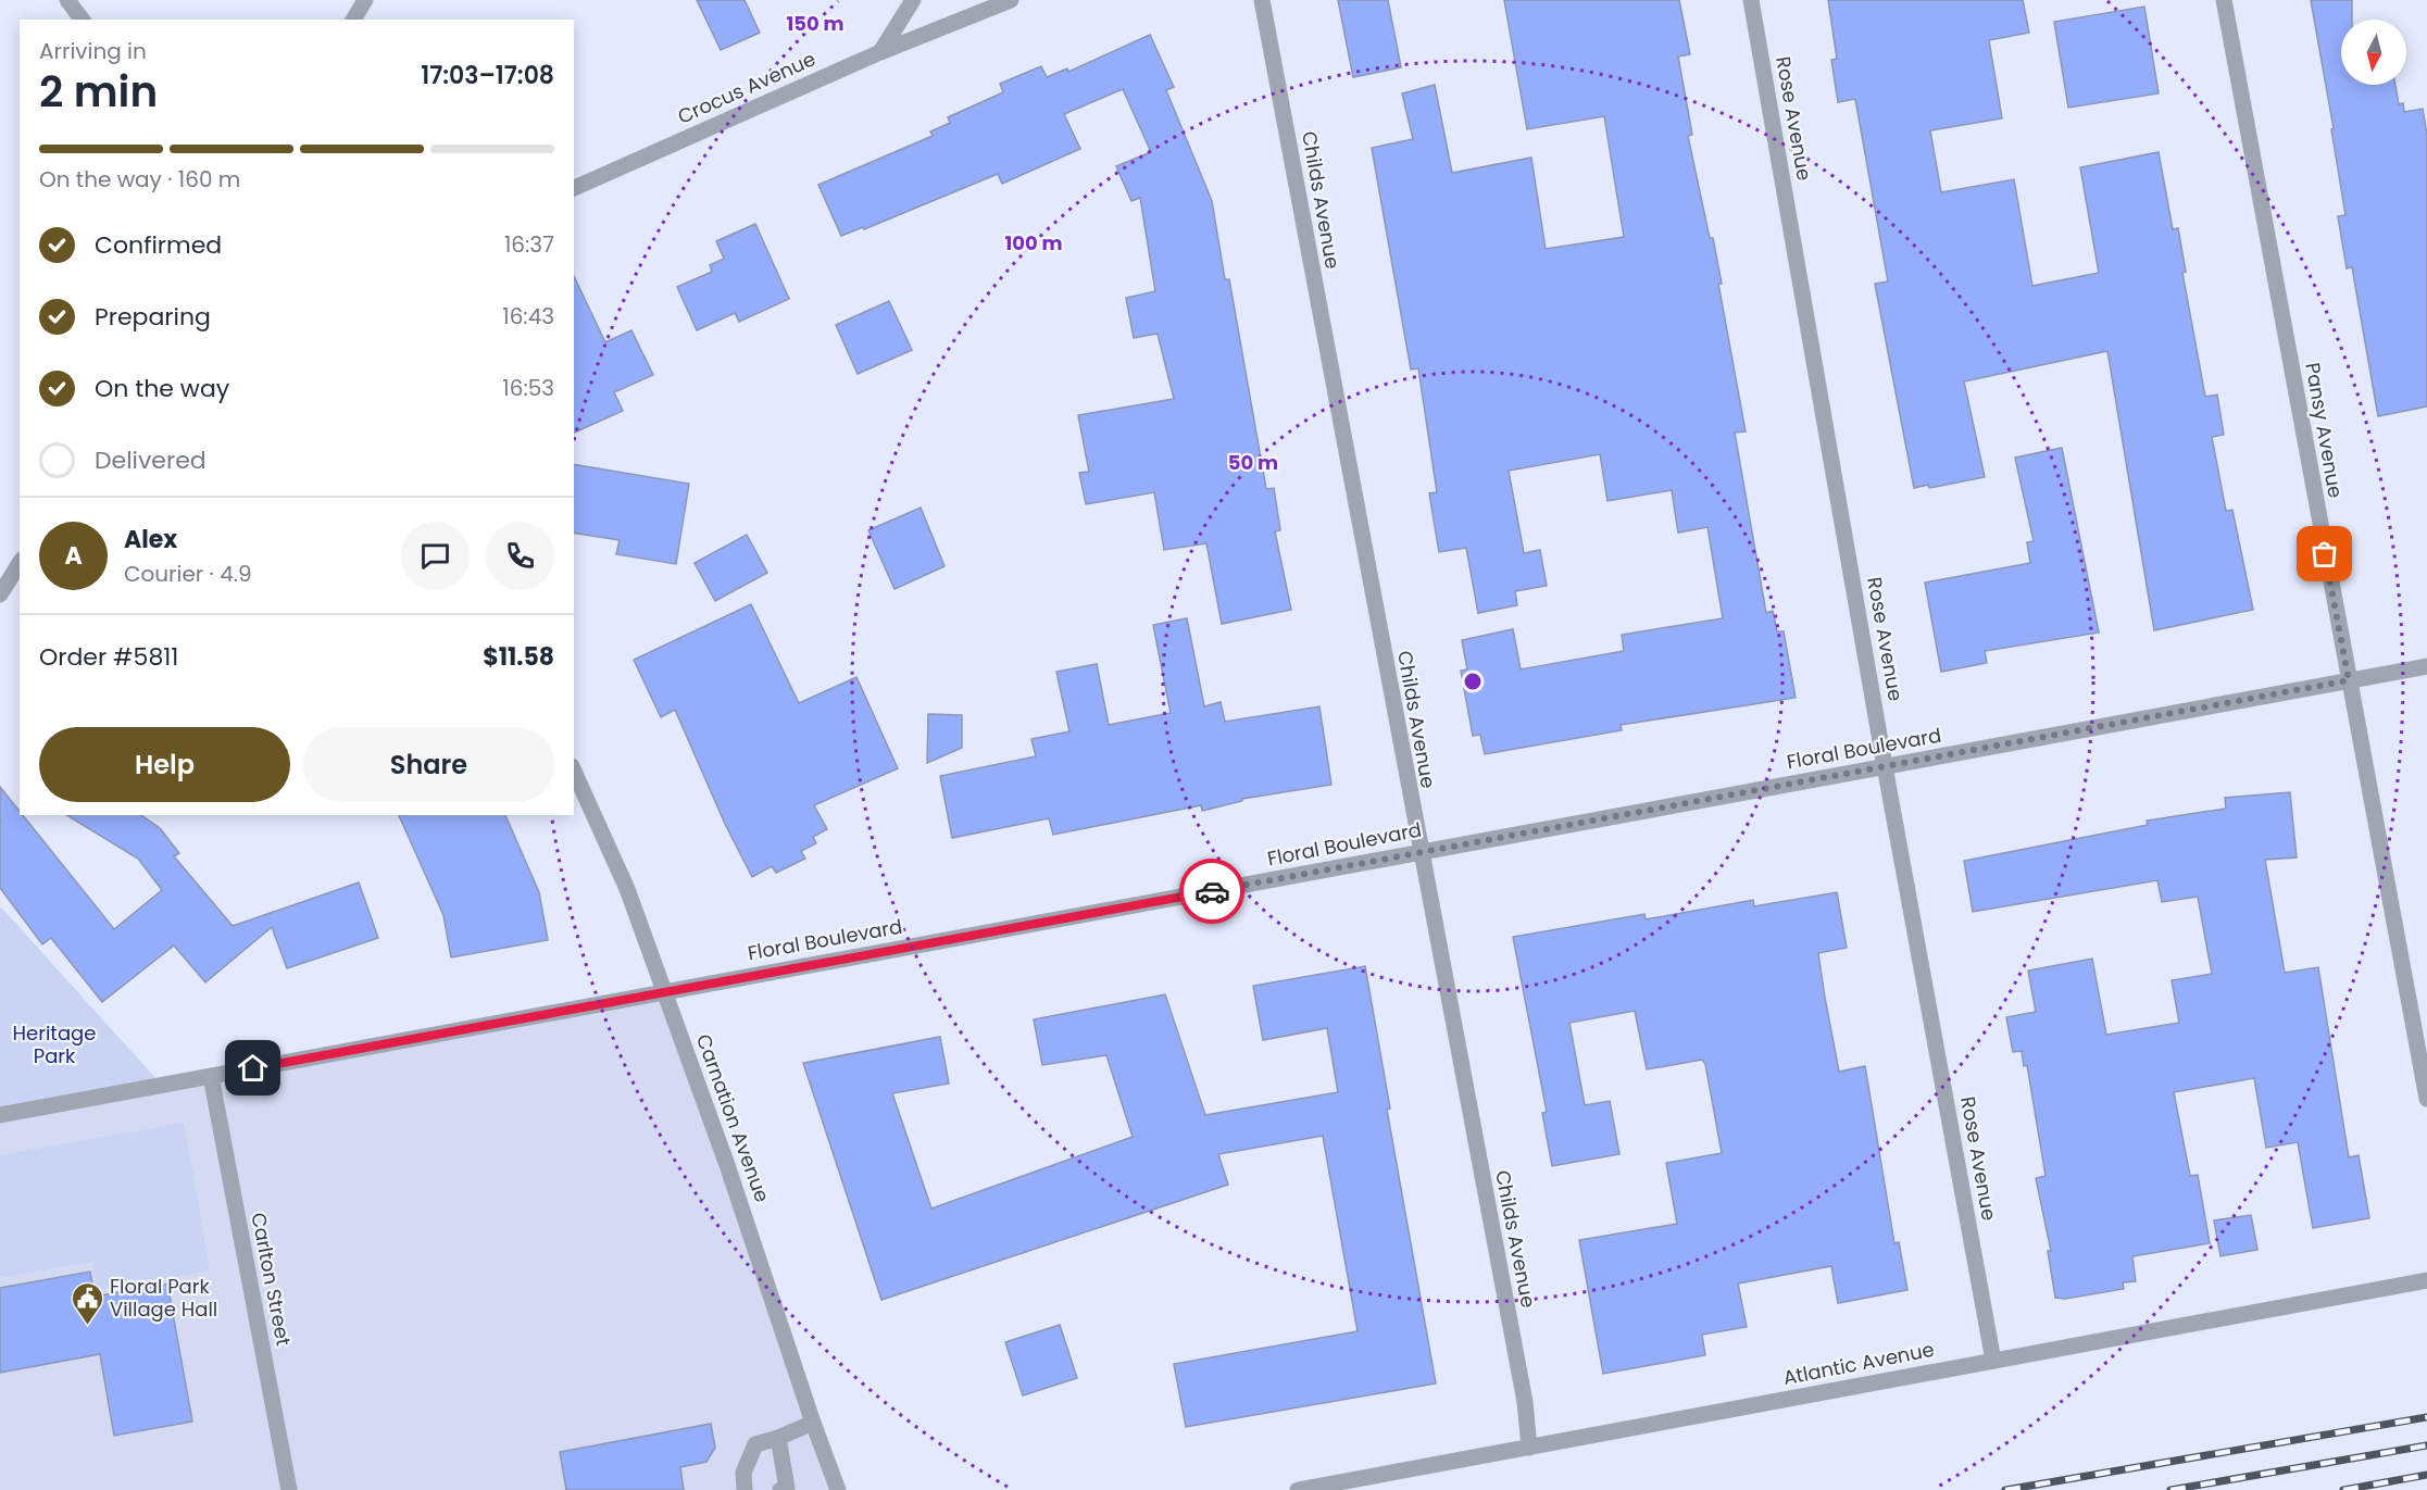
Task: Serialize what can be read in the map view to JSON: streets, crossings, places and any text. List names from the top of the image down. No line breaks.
{"streets":{"street":["Crocus Avenue","Rose Avenue","Childs Avenue","Pansy Avenue","Floral Boulevard","Carnation Avenue","Carlton Street","Atlantic Avenue"]},"crossings":[["Rose Avenue","Floral Boulevard"],["Rose Avenue","Atlantic Avenue"],["Childs Avenue","Floral Boulevard"],["Childs Avenue","Atlantic Avenue"],["Pansy Avenue","Floral Boulevard"],["Floral Boulevard","Carnation Avenue"],["Floral Boulevard","Carlton Street"]],"parks":["Heritage Park"],"places":{"public building":["Floral Park Village Hall"]},"north":"bottom","page":{"heading":["2 min","Arriving in","17:03–17:08"],"panel":["Alex","Courier · 4.9","Order #5811","$11.58"],"bar":"On the way · 160 m","list":[["Confirmed","16:37"],["Preparing","16:43"],["On the way","16:53"],"Delivered"],"round":"A","buttons":["Help","Share"]},"rings":["150 m","100 m","50 m"]}
